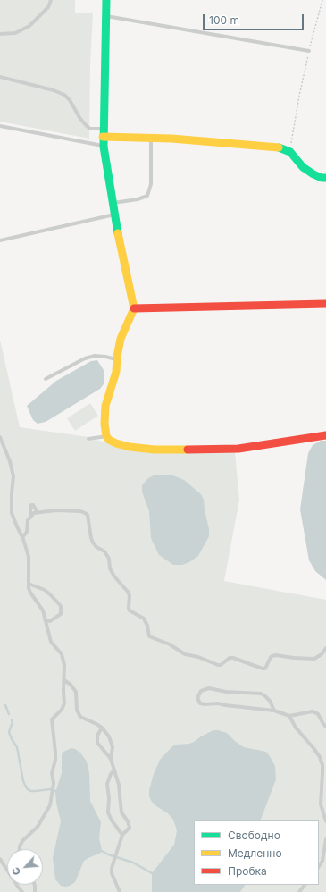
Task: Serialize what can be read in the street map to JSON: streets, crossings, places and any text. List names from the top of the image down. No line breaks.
{"legend":["Свободно","Медленно","Пробка"],"scale_bar":"100 m","north":"bottom left"}
